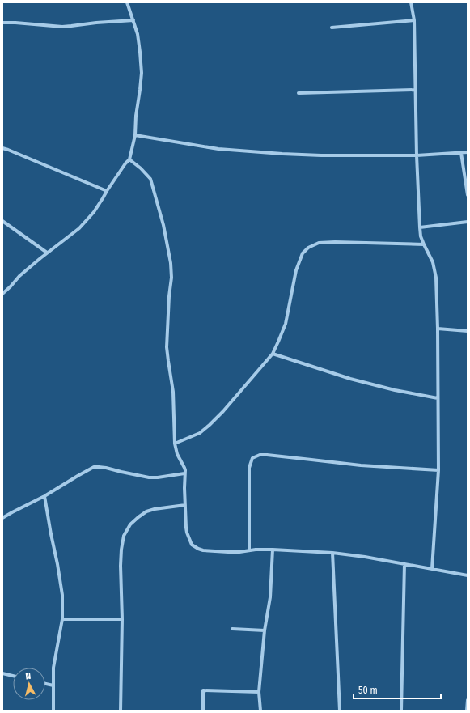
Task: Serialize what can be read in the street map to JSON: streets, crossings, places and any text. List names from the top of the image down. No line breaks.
{"scale_bar":"50 m","north":"top"}
